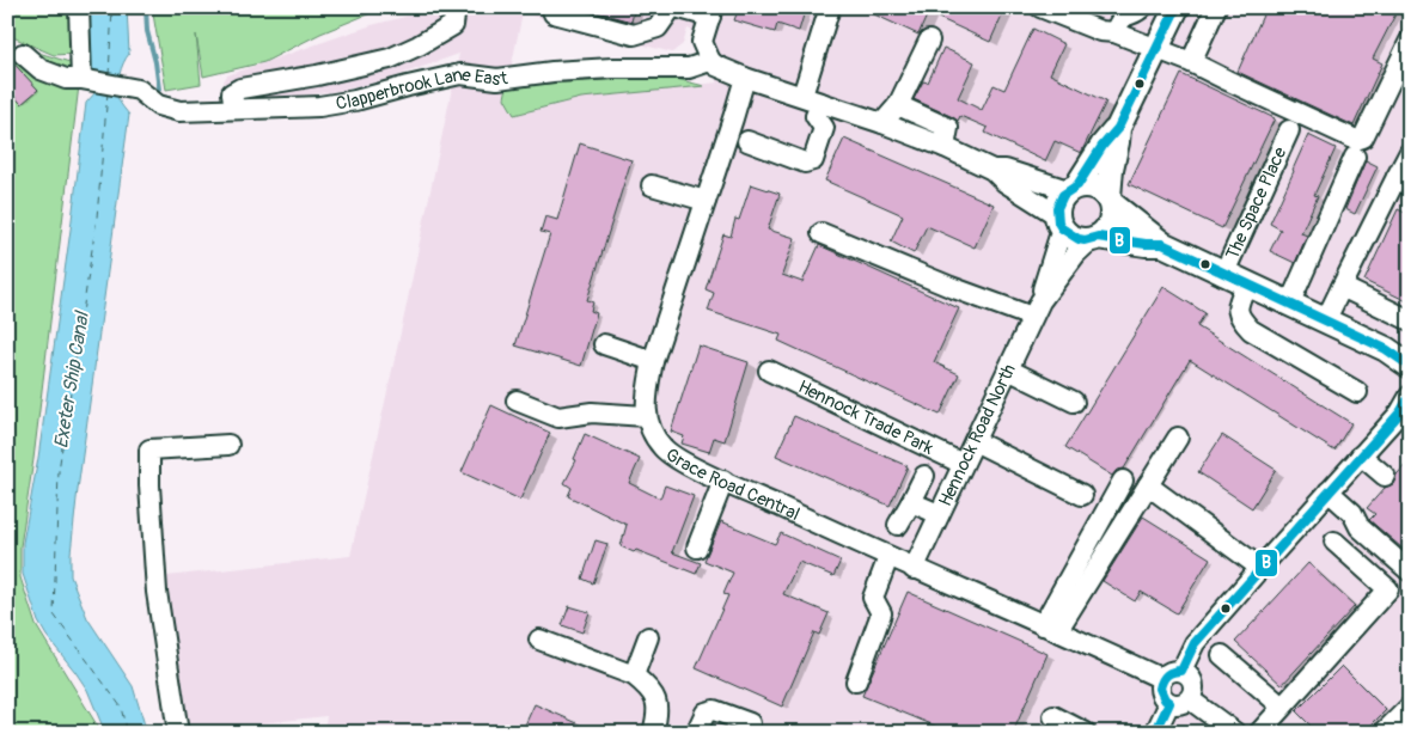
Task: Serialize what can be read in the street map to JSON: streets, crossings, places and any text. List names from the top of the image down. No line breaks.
{"streets":{"street":["Clapperbrook Lane East","The Space Place","Hennock Trade Park","Hennock Road North","Grace Road Central"]},"crossings":[["Hennock Trade Park","Hennock Road North"],["Hennock Road North","Grace Road Central"]],"water":["Exeter Ship Canal"],"lines":["transit line B"]}
